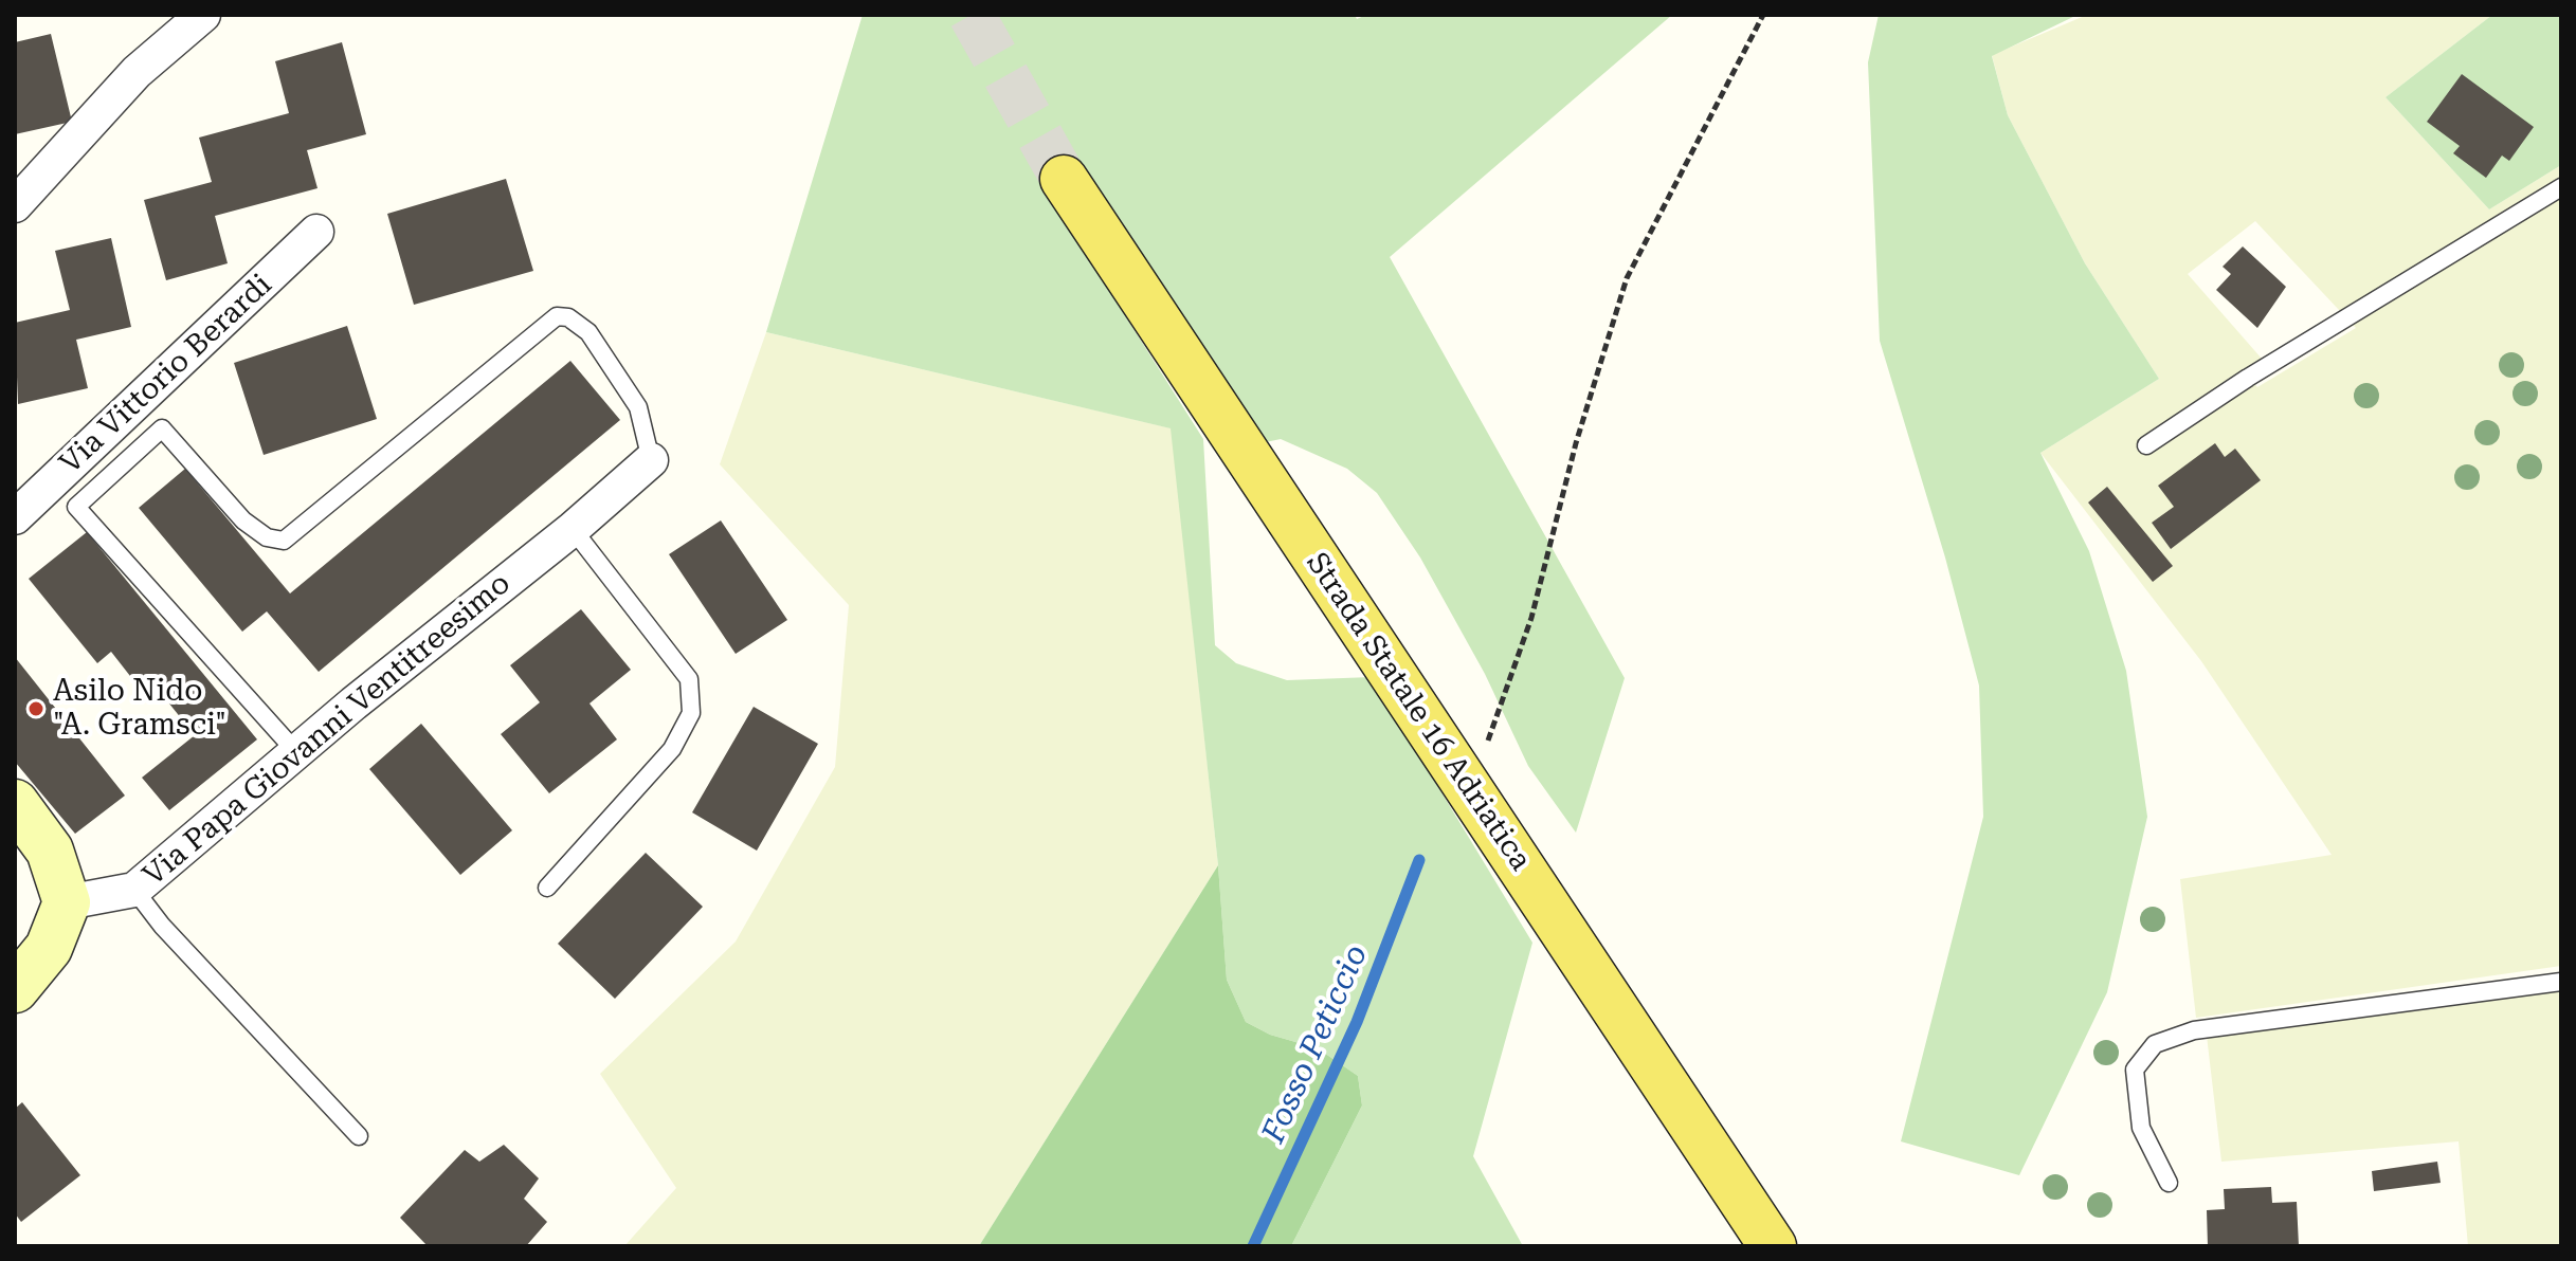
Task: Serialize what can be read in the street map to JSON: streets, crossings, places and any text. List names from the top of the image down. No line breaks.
{"streets":{"main road":["Strada Statale 16 Adriatica"],"street":["Via Vittorio Berardi","Via Papa Giovanni Ventitreesimo"]},"water":["Fosso Peticcio"],"places":["Asilo Nido \"A. Gramsci\""]}
